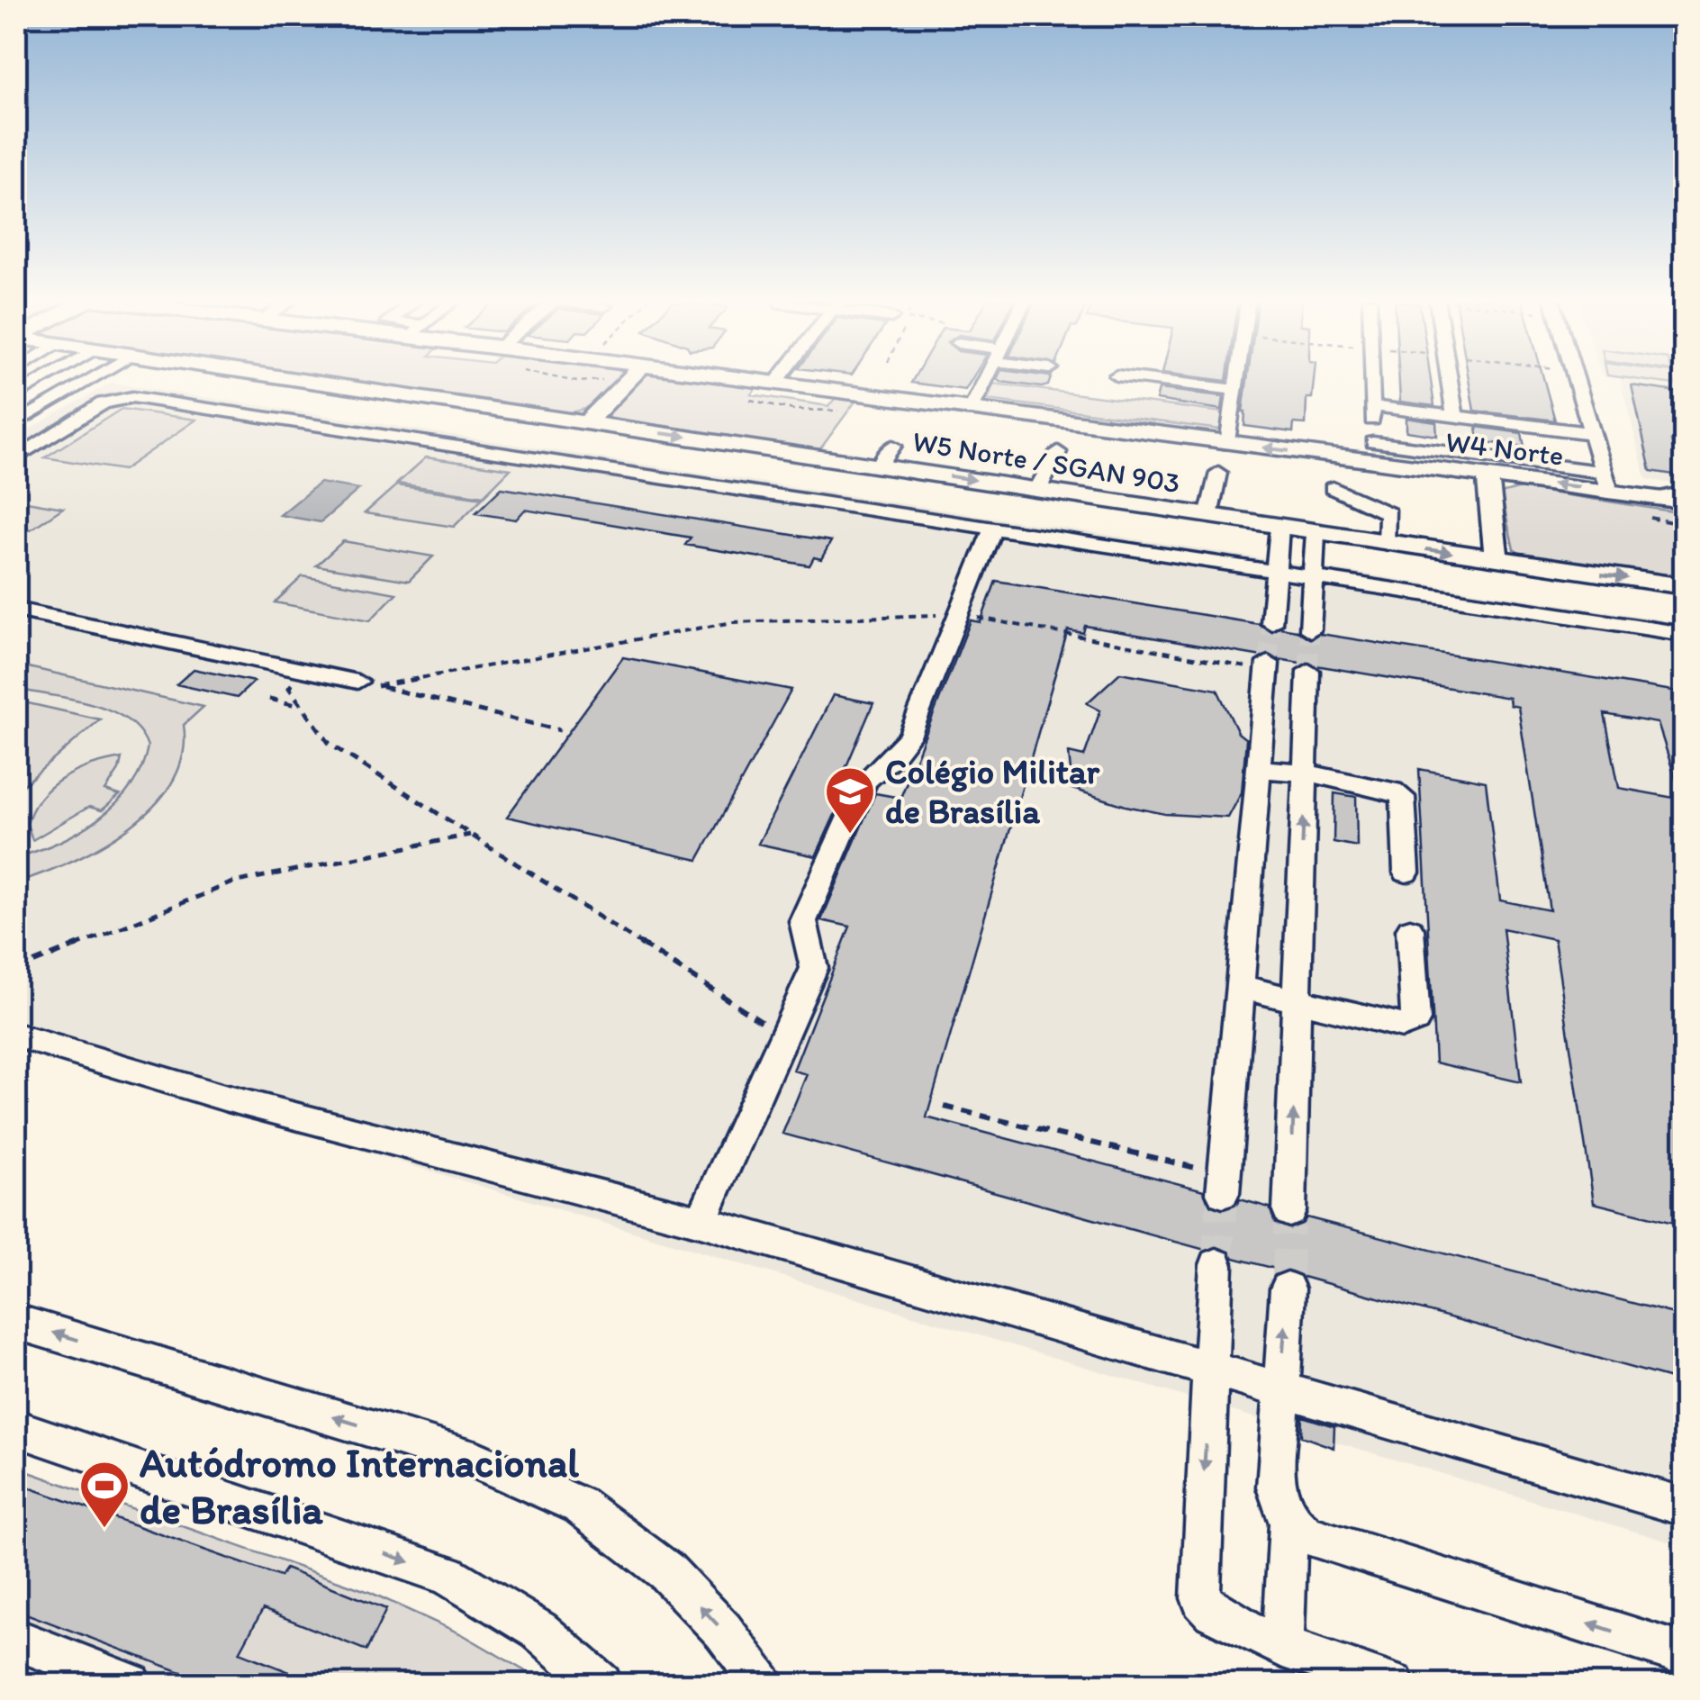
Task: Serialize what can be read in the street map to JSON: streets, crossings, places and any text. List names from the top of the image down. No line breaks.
{"streets":{"main road":["W4 Norte","W5 Norte / SGAN 903"]},"one_way":["W5 Norte / SGAN 903"],"places":{"school or university":["Colégio Militar de Brasília"],"sports":["Autódromo Internacional de Brasília"]}}
